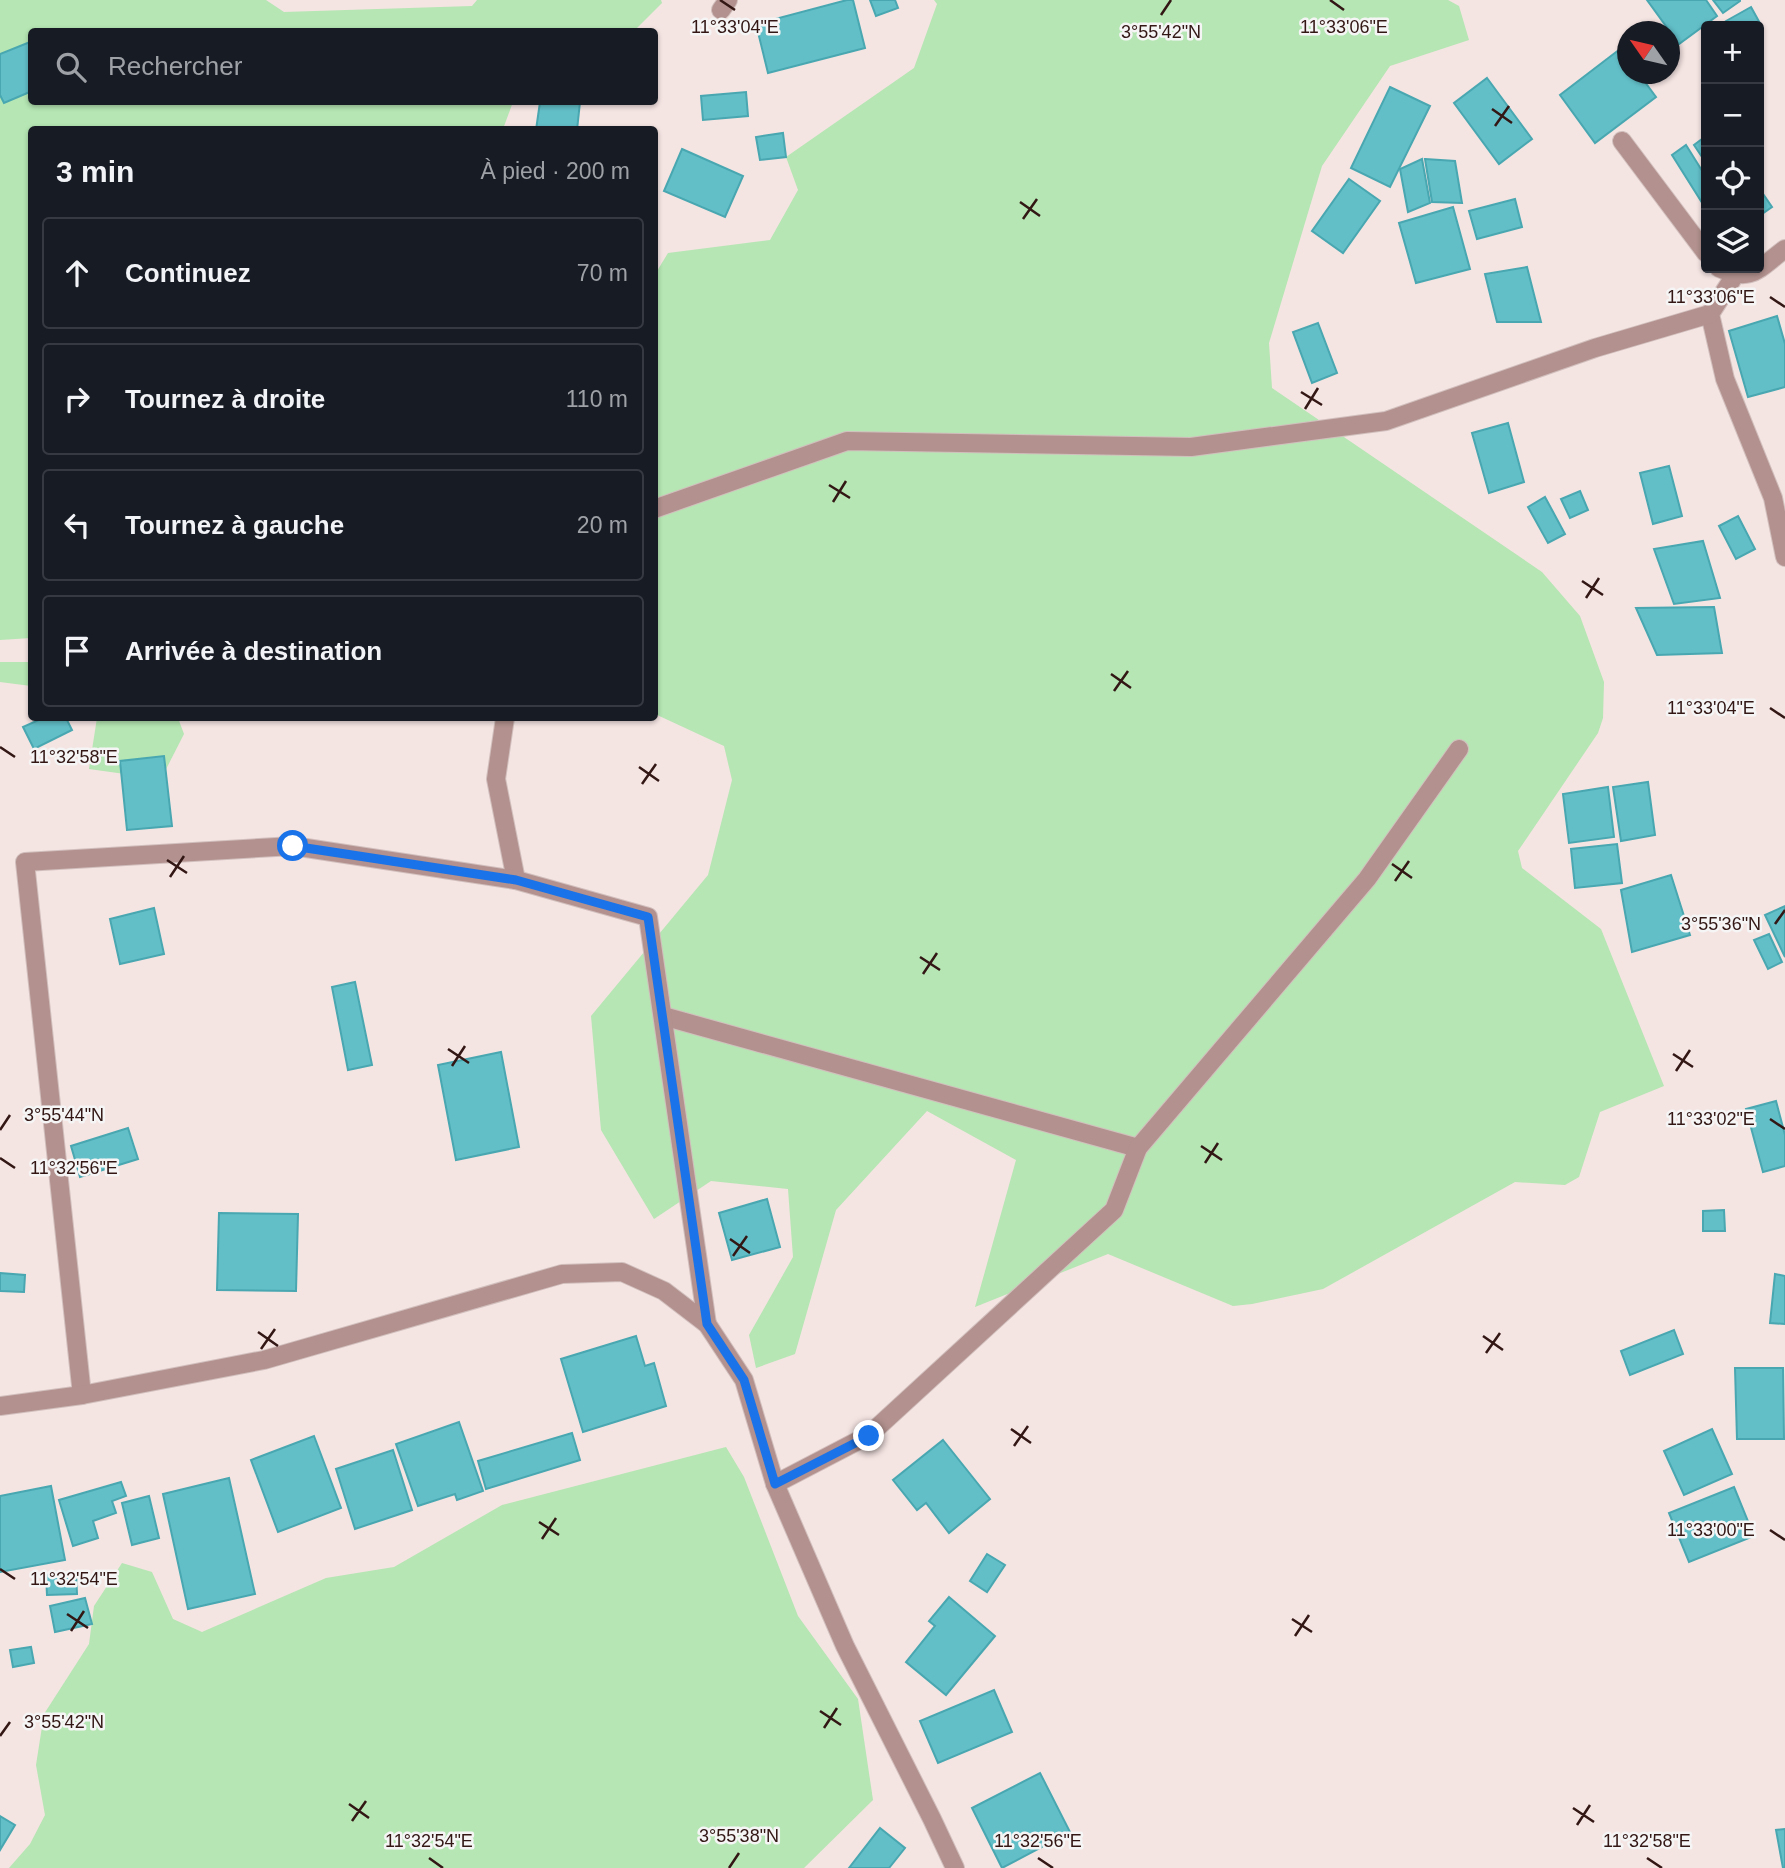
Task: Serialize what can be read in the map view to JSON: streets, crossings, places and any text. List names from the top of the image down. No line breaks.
{"north":"top left","page":{"map_buttons":["+","−"],"search":"Rechercher","heading":["3 min","À pied · 200 m"],"list":[["Continuez","70 m"],["Tournez à droite","110 m"],["Tournez à gauche","20 m"],"Arrivée à destination"]},"coordinates":["11°33'04\"E","11°33'06\"E","3°55'42\"N","11°32'58\"E","3°55'36\"N","3°55'44\"N","11°33'02\"E","11°32'56\"E","11°33'00\"E","11°32'54\"E","3°55'38\"N"]}
